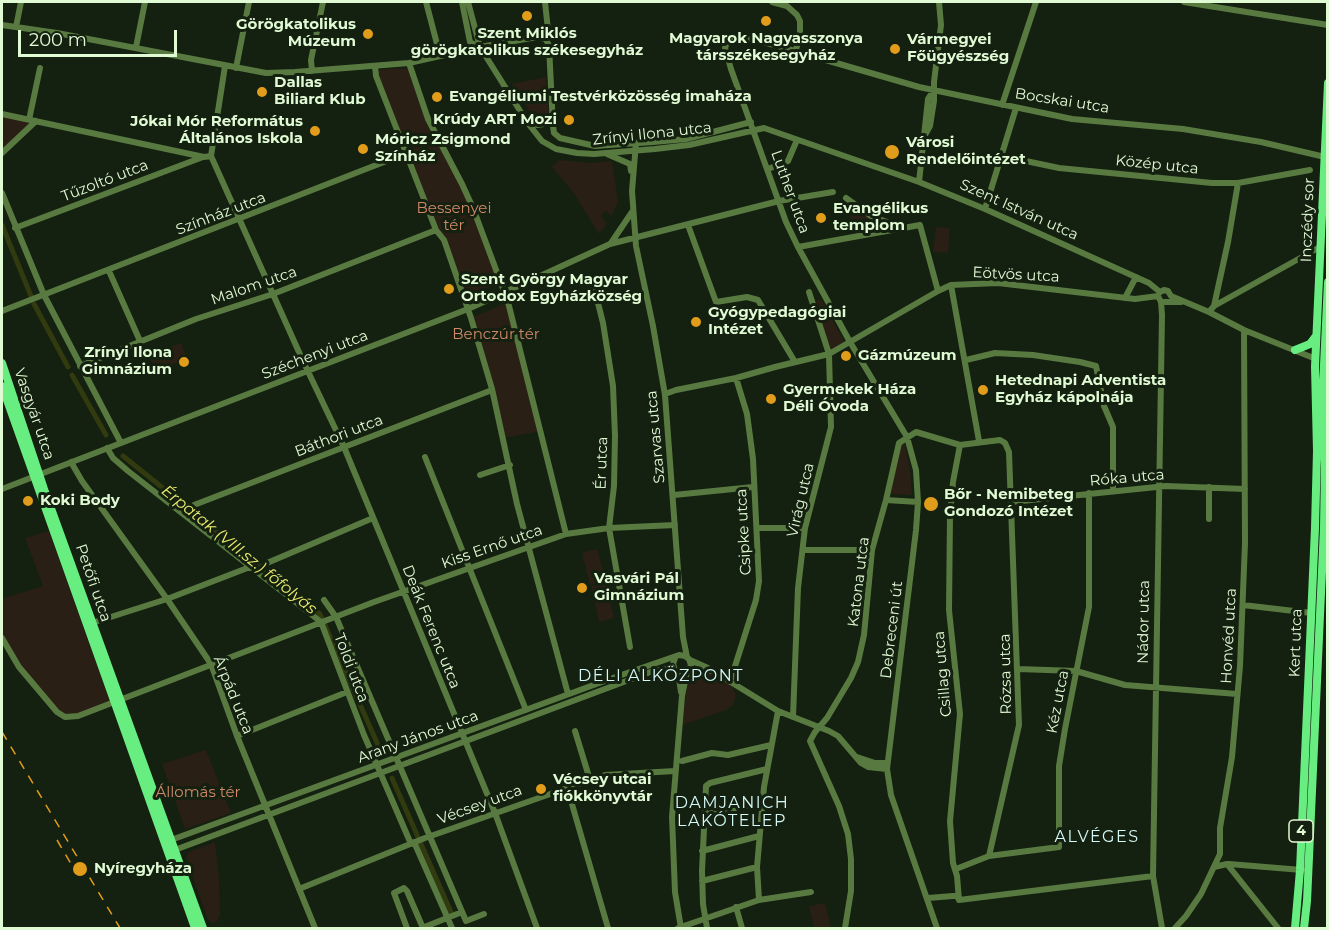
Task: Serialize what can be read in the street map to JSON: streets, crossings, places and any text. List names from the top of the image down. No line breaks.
{"streets":{"main road":["Inczédy sor","Vasgyár utca","Petőfi utca","Kert utca","4"],"street":["Bocskai utca","Zrínyi Ilona utca","Közép utca","Tűzoltó utca","Luther utca","Szent István utca","Színház utca","Eötvös utca","Malom utca","Széchenyi utca","Báthori utca","Szarvas utca","Ér utca","Róka utca","Virág utca","Csipke utca","Kiss Ernő utca","Katona utca","Nádor utca","Deák Ferenc utca","Debreceni út","Honvéd utca","Toldi utca","Csillag utca","Rózsa utca","Árpád utca","Kéz utca","Arany János utca","Vécsey utca"]},"crossings":[["Bocskai utca","Luther utca"],["Bocskai utca","Inczédy sor"],["Zrínyi Ilona utca","Luther utca"],["Zrínyi Ilona utca","Szent István utca"],["Zrínyi Ilona utca","Szarvas utca"],["Tűzoltó utca","Deák Ferenc utca"],["Luther utca","Szent István utca"],["Luther utca","Eötvös utca"],["Luther utca","Széchenyi utca"],["Luther utca","Debreceni út"],["Szent István utca","Inczédy sor"],["Szent István utca","Eötvös utca"],["Szent István utca","Nádor utca"],["Szent István utca","Honvéd utca"],["Szent István utca","Kert utca"],["Szent István utca","4"],["Színház utca","Deák Ferenc utca"],["Inczédy sor","Kert utca"],["Inczédy sor","4"],["Eötvös utca","Szarvas utca"],["Eötvös utca","Virág utca"],["Eötvös utca","Csipke utca"],["Eötvös utca","Nádor utca"],["Eötvös utca","Debreceni út"],["Malom utca","Deák Ferenc utca"],["Széchenyi utca","Vasgyár utca"],["Széchenyi utca","Szarvas utca"],["Széchenyi utca","Petőfi utca"],["Széchenyi utca","Deák Ferenc utca"],["Széchenyi utca","Toldi utca"],["Széchenyi utca","Árpád utca"],["Vasgyár utca","Petőfi utca"],["Báthori utca","Deák Ferenc utca"],["Szarvas utca","Kiss Ernő utca"],["Szarvas utca","Arany János utca"],["Ér utca","Kiss Ernő utca"],["Róka utca","Nádor utca"],["Róka utca","Honvéd utca"],["Róka utca","Rózsa utca"],["Róka utca","Kéz utca"],["Kiss Ernő utca","Petőfi utca"],["Kiss Ernő utca","Deák Ferenc utca"],["Kiss Ernő utca","Toldi utca"],["Kiss Ernő utca","Árpád utca"],["Katona utca","Debreceni út"],["Deák Ferenc utca","Arany János utca"],["Deák Ferenc utca","Vécsey utca"],["Kert utca","4"],["Toldi utca","Arany János utca"],["Toldi utca","Vécsey utca"],["Rózsa utca","Kéz utca"],["Árpád utca","Arany János utca"],["Árpád utca","Vécsey utca"]],"districts":["DÉLI ALKÖZPONT","DAMJANICH LAKÓTELEP","ALVÉGES"],"water":["Érpatak (VIII.sz.) főfolyás"],"parks":["Bessenyei tér","Benczúr tér","Állomás tér"],"places":["Szent Miklós görögkatolikus székesegyház","Magyarok Nagyasszonya társszékesegyház","Görögkatolikus Múzeum","Vármegyei Főügyészség","Dallas Biliard Klub","Evangéliumi Testvérközösség imaháza","Krúdy ART Mozi","Jókai Mór Református Általános Iskola","Móricz Zsigmond Színház","Városi Rendelőintézet","Evangélikus templom","Szent György Magyar Ortodox Egyházközség","Gyógypedagógiai Intézet","Gázmúzeum","Zrínyi Ilona Gimnázium","Hetednapi Adventista Egyház kápolnája","Gyermekek Háza Déli Óvoda","Koki Body","Bőr - Nemibeteg Gondozó Intézet","Vasvári Pál Gimnázium","Vécsey utcai fiókkönyvtár","Nyíregyháza"],"scale_bar":"200 m"}
